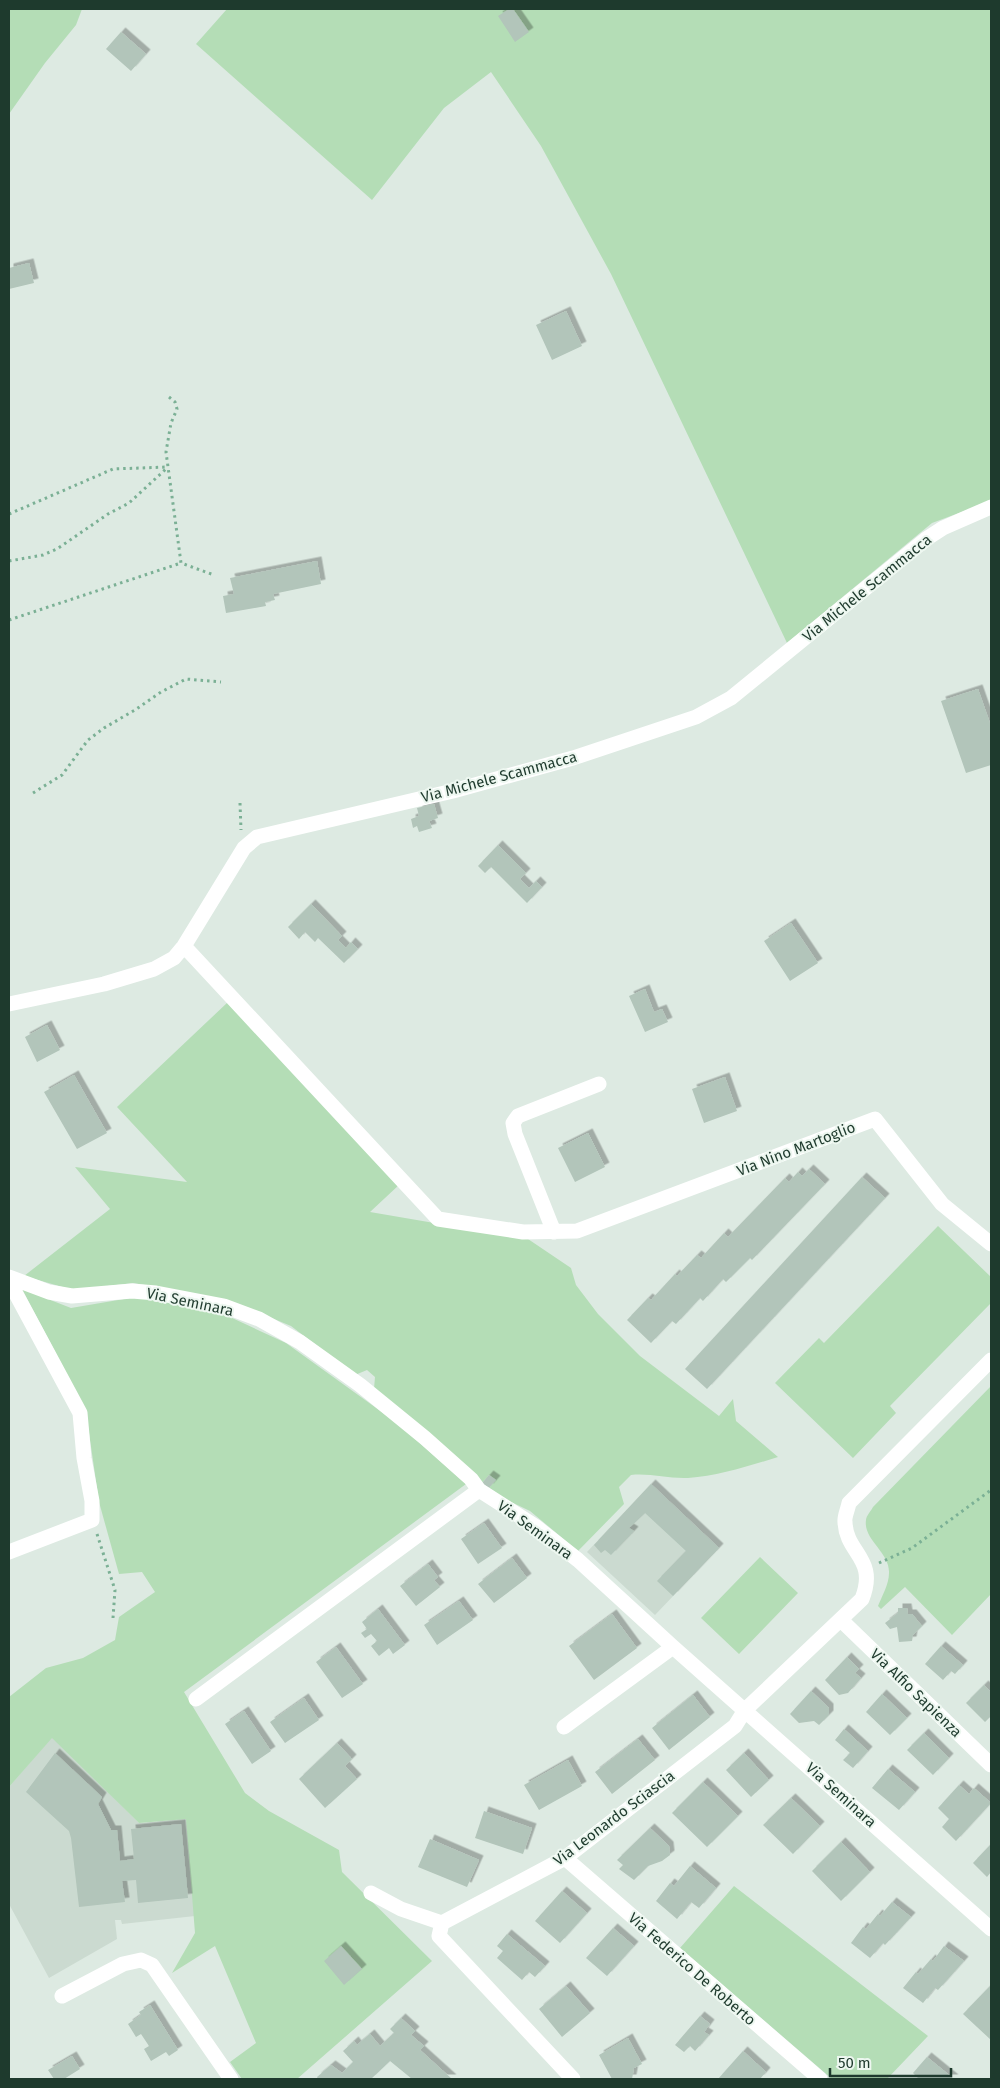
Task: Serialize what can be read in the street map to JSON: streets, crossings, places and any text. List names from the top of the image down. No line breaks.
{"streets":{"street":["Via Michele Scammacca","Via Nino Martoglio","Via Seminara","Via Alfio Sapienza","Via Leonardo Sciascia","Via Federico De Roberto"]},"crossings":[["Via Seminara","Via Leonardo Sciascia"],["Via Alfio Sapienza","Via Leonardo Sciascia"],["Via Leonardo Sciascia","Via Federico De Roberto"]],"scale_bar":"50 m"}
